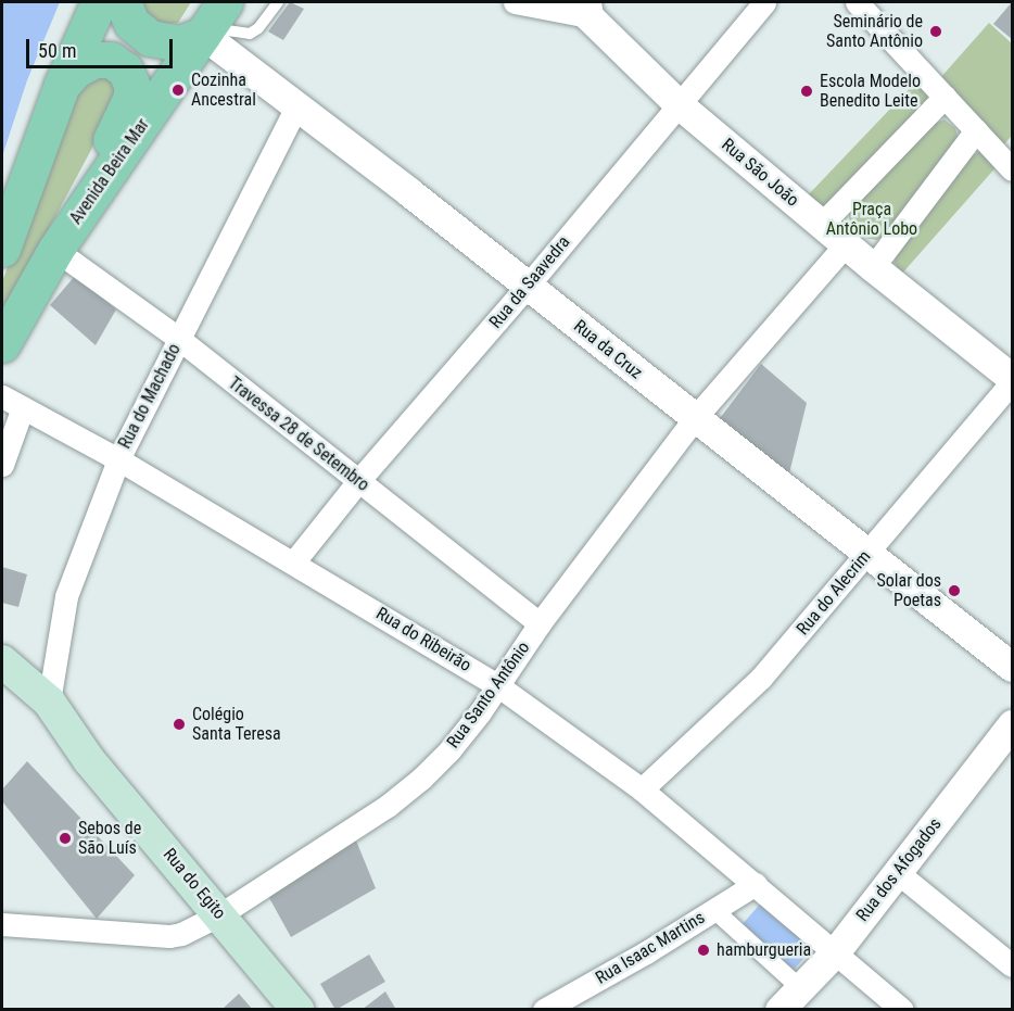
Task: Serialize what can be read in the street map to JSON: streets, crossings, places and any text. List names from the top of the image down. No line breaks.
{"streets":{"main road":["Avenida Beira Mar","Rua do Egito"],"street":["Rua São João","Rua da Saavedra","Rua da Cruz","Rua do Machado","Travessa 28 de Setembro","Rua do Alecrim","Rua do Ribeirão","Rua Santo Antônio","Rua dos Afogados","Rua Isaac Martins"]},"crossings":[["Avenida Beira Mar","Rua da Cruz"],["Avenida Beira Mar","Travessa 28 de Setembro"],["Rua São João","Rua da Saavedra"],["Rua São João","Rua do Alecrim"],["Rua São João","Rua Santo Antônio"],["Rua da Saavedra","Rua da Cruz"],["Rua da Saavedra","Travessa 28 de Setembro"],["Rua da Saavedra","Rua do Ribeirão"],["Rua da Cruz","Rua do Machado"],["Rua da Cruz","Rua do Alecrim"],["Rua da Cruz","Rua Santo Antônio"],["Rua do Machado","Travessa 28 de Setembro"],["Rua do Machado","Rua do Ribeirão"],["Rua do Machado","Rua do Egito"],["Travessa 28 de Setembro","Rua Santo Antônio"],["Rua do Alecrim","Rua do Ribeirão"],["Rua do Ribeirão","Rua Santo Antônio"],["Rua do Ribeirão","Rua dos Afogados"],["Rua do Ribeirão","Rua Isaac Martins"],["Rua Santo Antônio","Rua do Egito"]],"parks":["Praça Antônio Lobo"],"places":["Seminário de Santo Antônio","Cozinha Ancestral","Escola Modelo Benedito Leite","Solar dos Poetas","Colégio Santa Teresa","Sebos de São Luís","hamburgueria"],"scale_bar":"50 m"}
